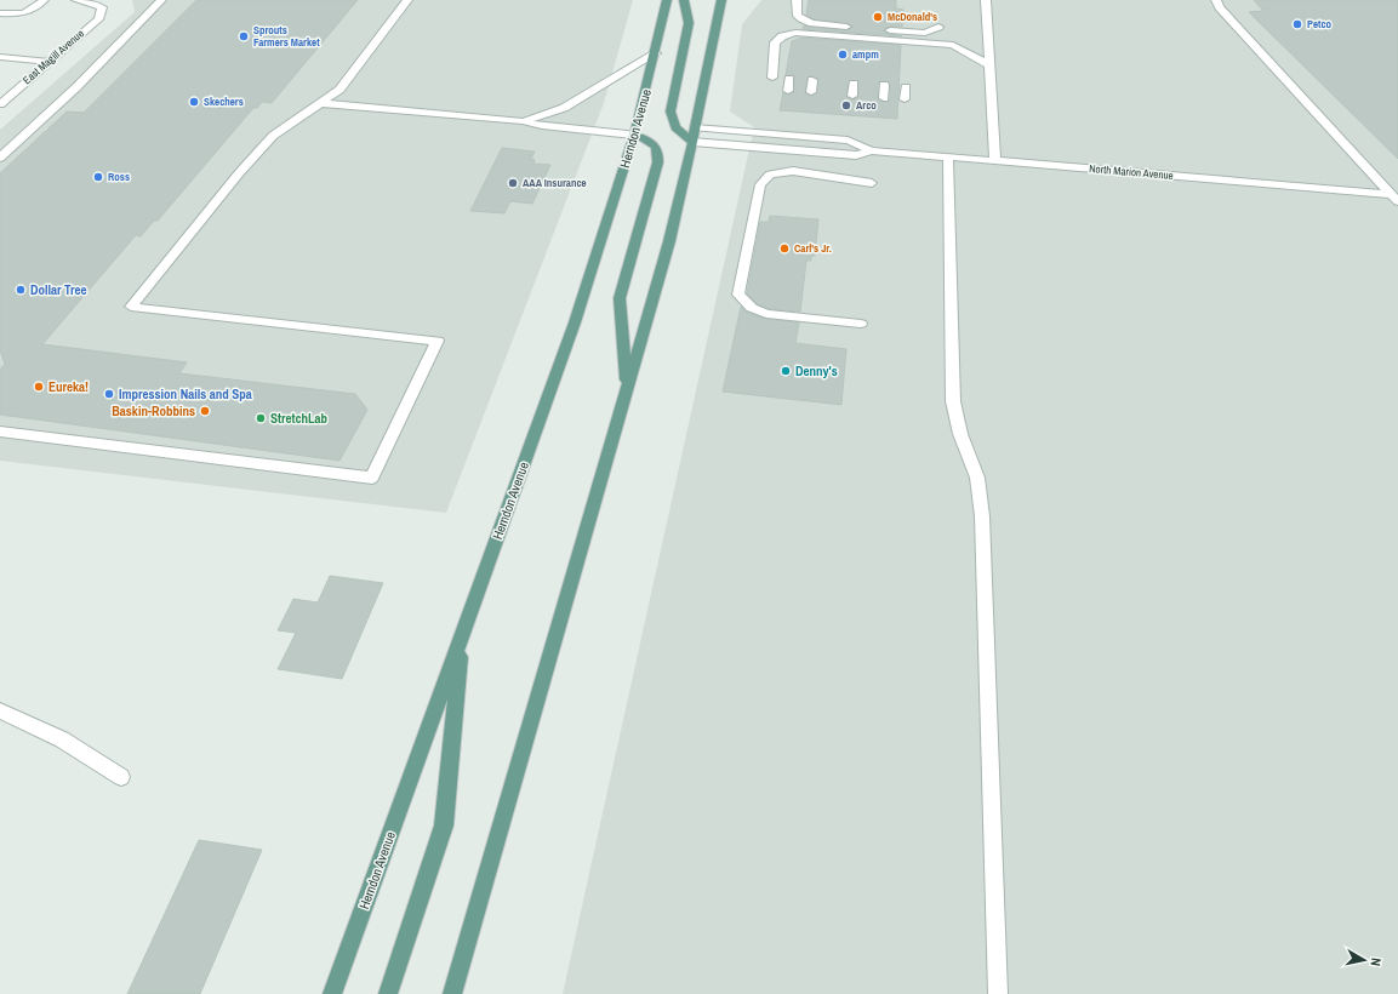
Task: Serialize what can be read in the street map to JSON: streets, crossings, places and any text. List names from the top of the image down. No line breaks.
{"streets":{"main road":["Herndon Avenue"],"street":["East Magill Avenue","North Marion Avenue"]},"places":["McDonald's","Petco","Sprouts Farmers Market","ampm","Skechers","Arco","Ross","AAA Insurance","Carl's Jr.","Dollar Tree","Denny's","Eureka!","Impression Nails and Spa","Baskin-Robbins","StretchLab"],"north":"right"}
